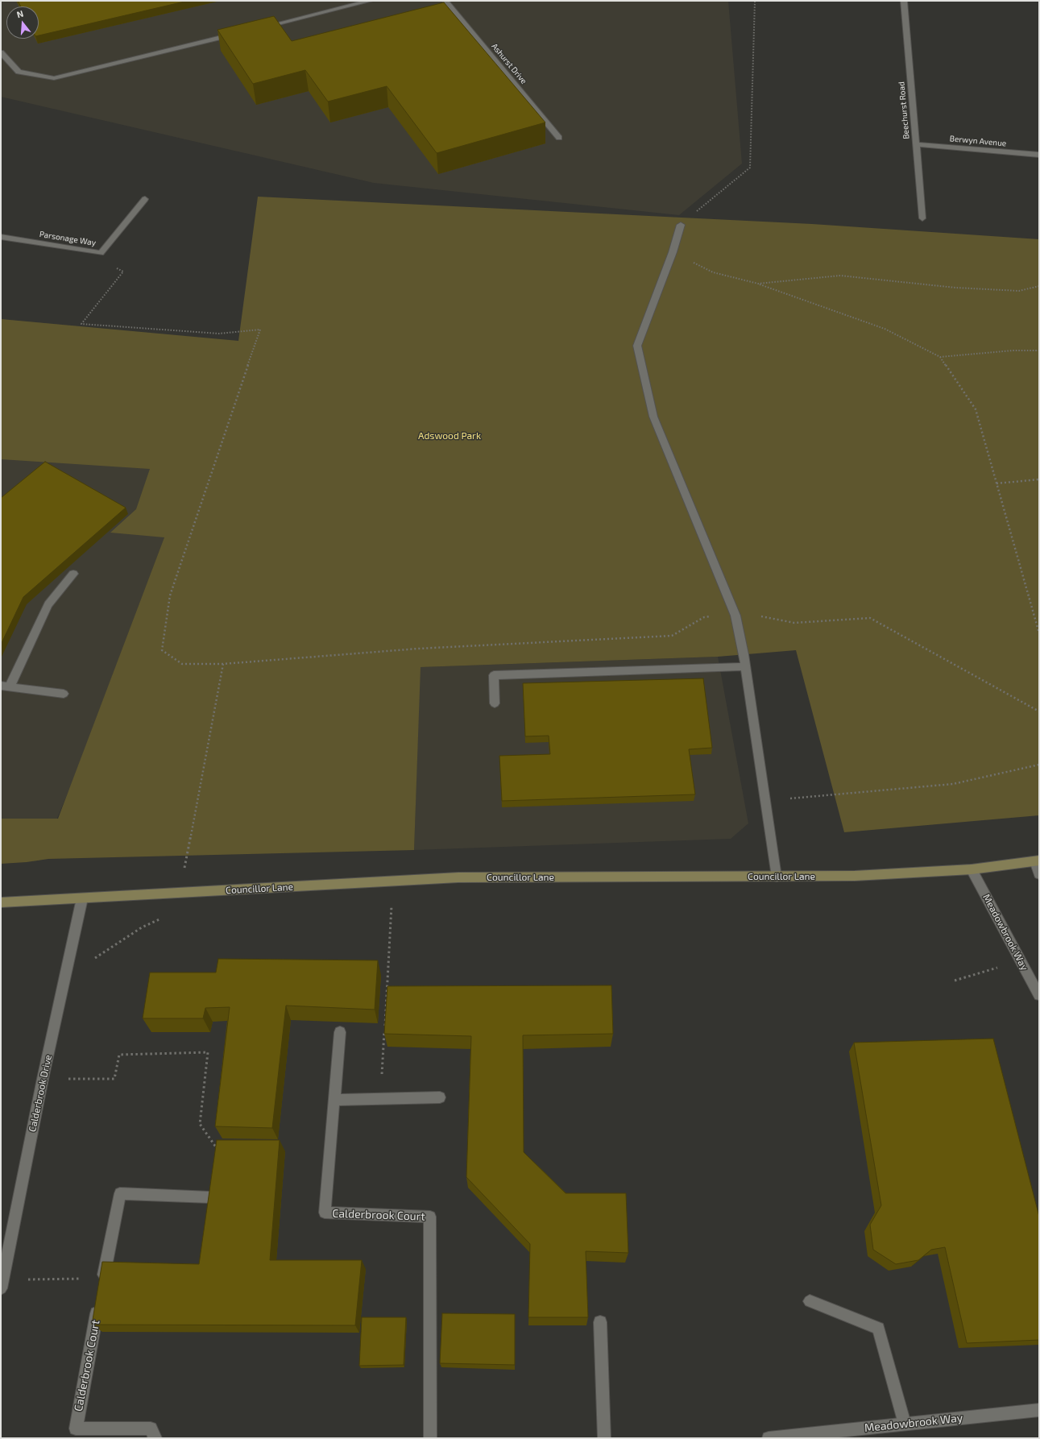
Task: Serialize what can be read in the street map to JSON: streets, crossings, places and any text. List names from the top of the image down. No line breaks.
{"streets":{"street":["Ashurst Drive","Beechurst Road","Berwyn Avenue","Parsonage Way","Councillor Lane","Meadowbrook Way","Calderbrook Drive","Calderbrook Court"]},"crossings":[["Beechurst Road","Berwyn Avenue"],["Councillor Lane","Meadowbrook Way"],["Councillor Lane","Calderbrook Drive"]],"parks":["Adswood Park"],"north":"top"}
